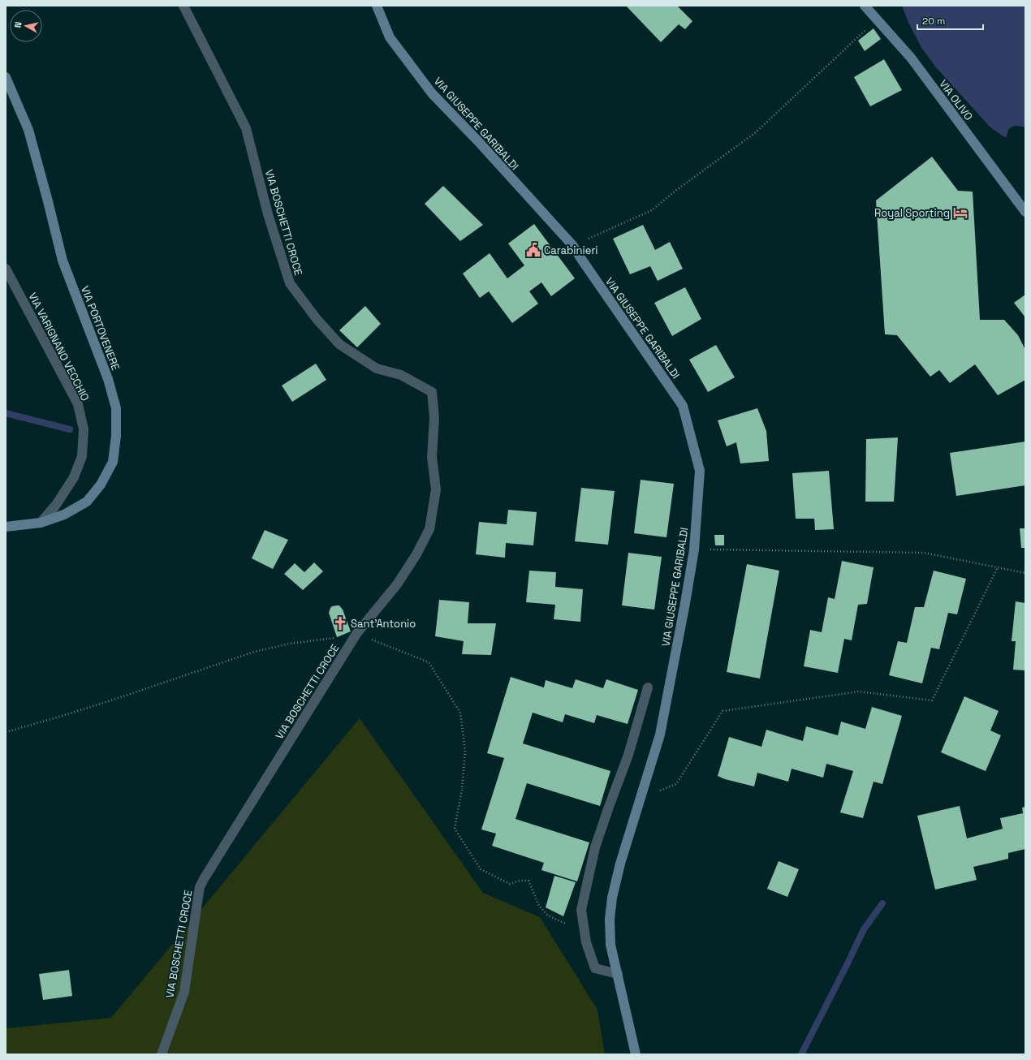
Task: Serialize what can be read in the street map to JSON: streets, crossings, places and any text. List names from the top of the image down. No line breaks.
{"streets":{"street":["VIA OLIVO","VIA GIUSEPPE GARIBALDI","VIA BOSCHETTI CROCE","VIA PORTOVENERE","VIA VARIGNANO VECCHIO"]},"crossings":[["VIA PORTOVENERE","VIA VARIGNANO VECCHIO"]],"places":{"hotel":["Royal Sporting"],"public building":["Carabinieri"],"church":["Sant'Antonio"]},"scale_bar":"20 m","north":"left"}
